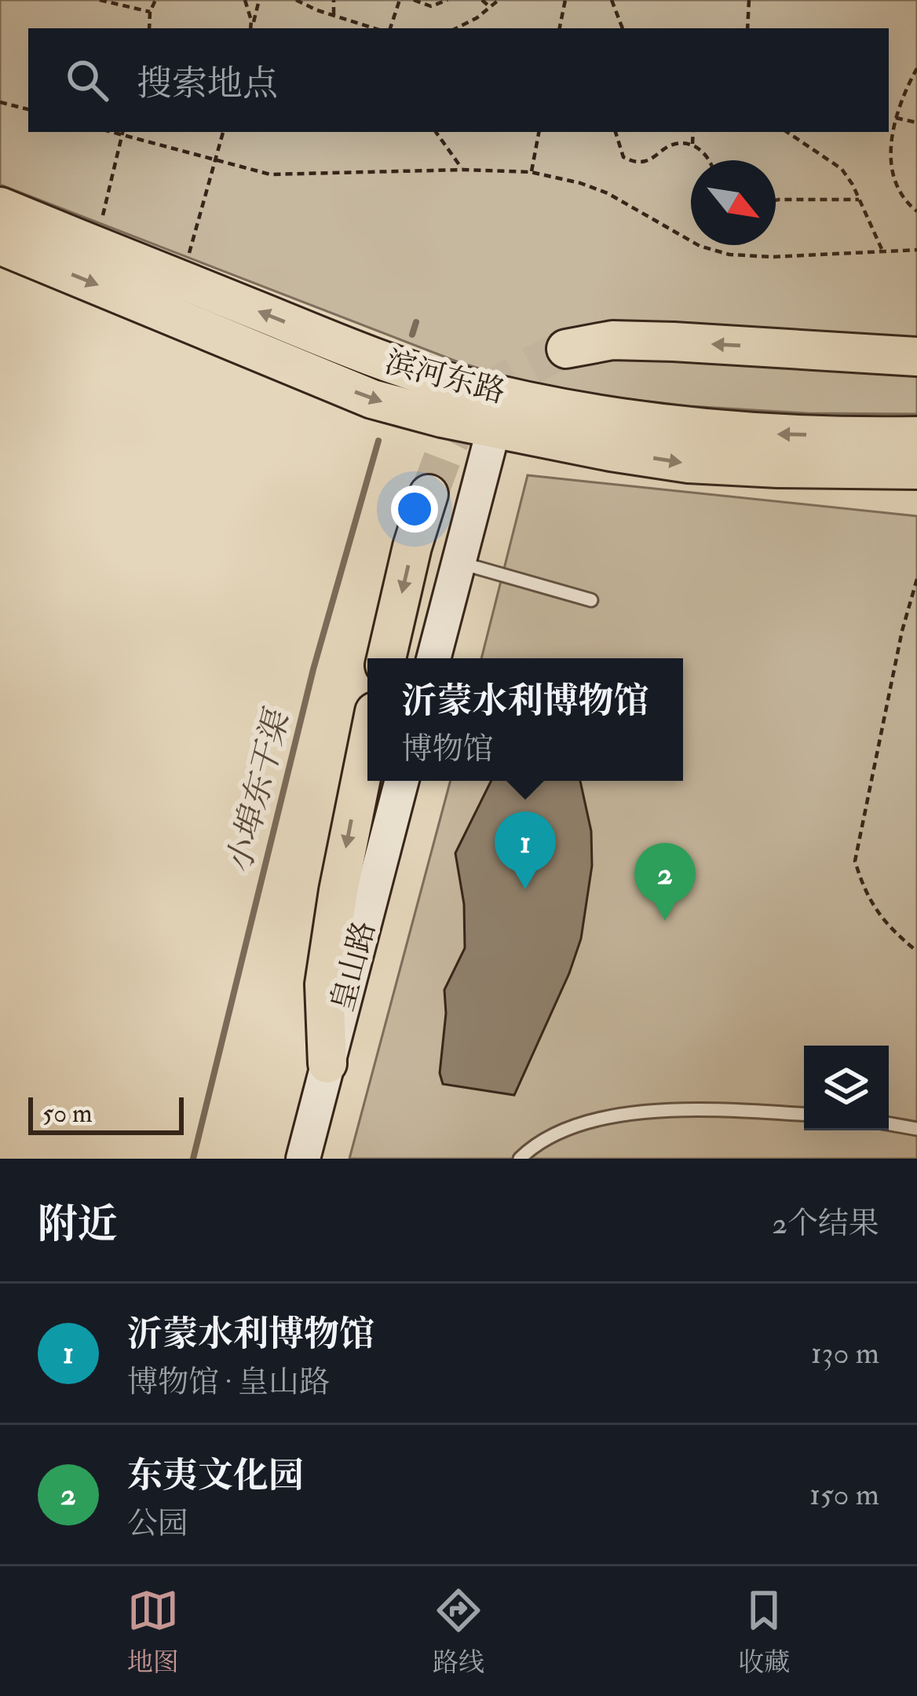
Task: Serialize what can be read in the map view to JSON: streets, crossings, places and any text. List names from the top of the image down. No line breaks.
{"streets":{"main road":["滨河东路","皇山路"]},"water":["小埠东干渠"],"scale_bar":"50 m","north":"bottom right","page":{"search":"搜索地点","popup":["沂蒙水利博物馆","博物馆"],"pins":["1","2"],"scale":"50 m","heading":["附近","2个结果"],"list":[{"mark":"1","name":"沂蒙水利博物馆","note":"博物馆 · 皇山路","value":"130 m"},{"mark":"2","name":"东夷文化园","note":"公园","value":"150 m"}],"nav":["地图","路线","收藏"]}}
